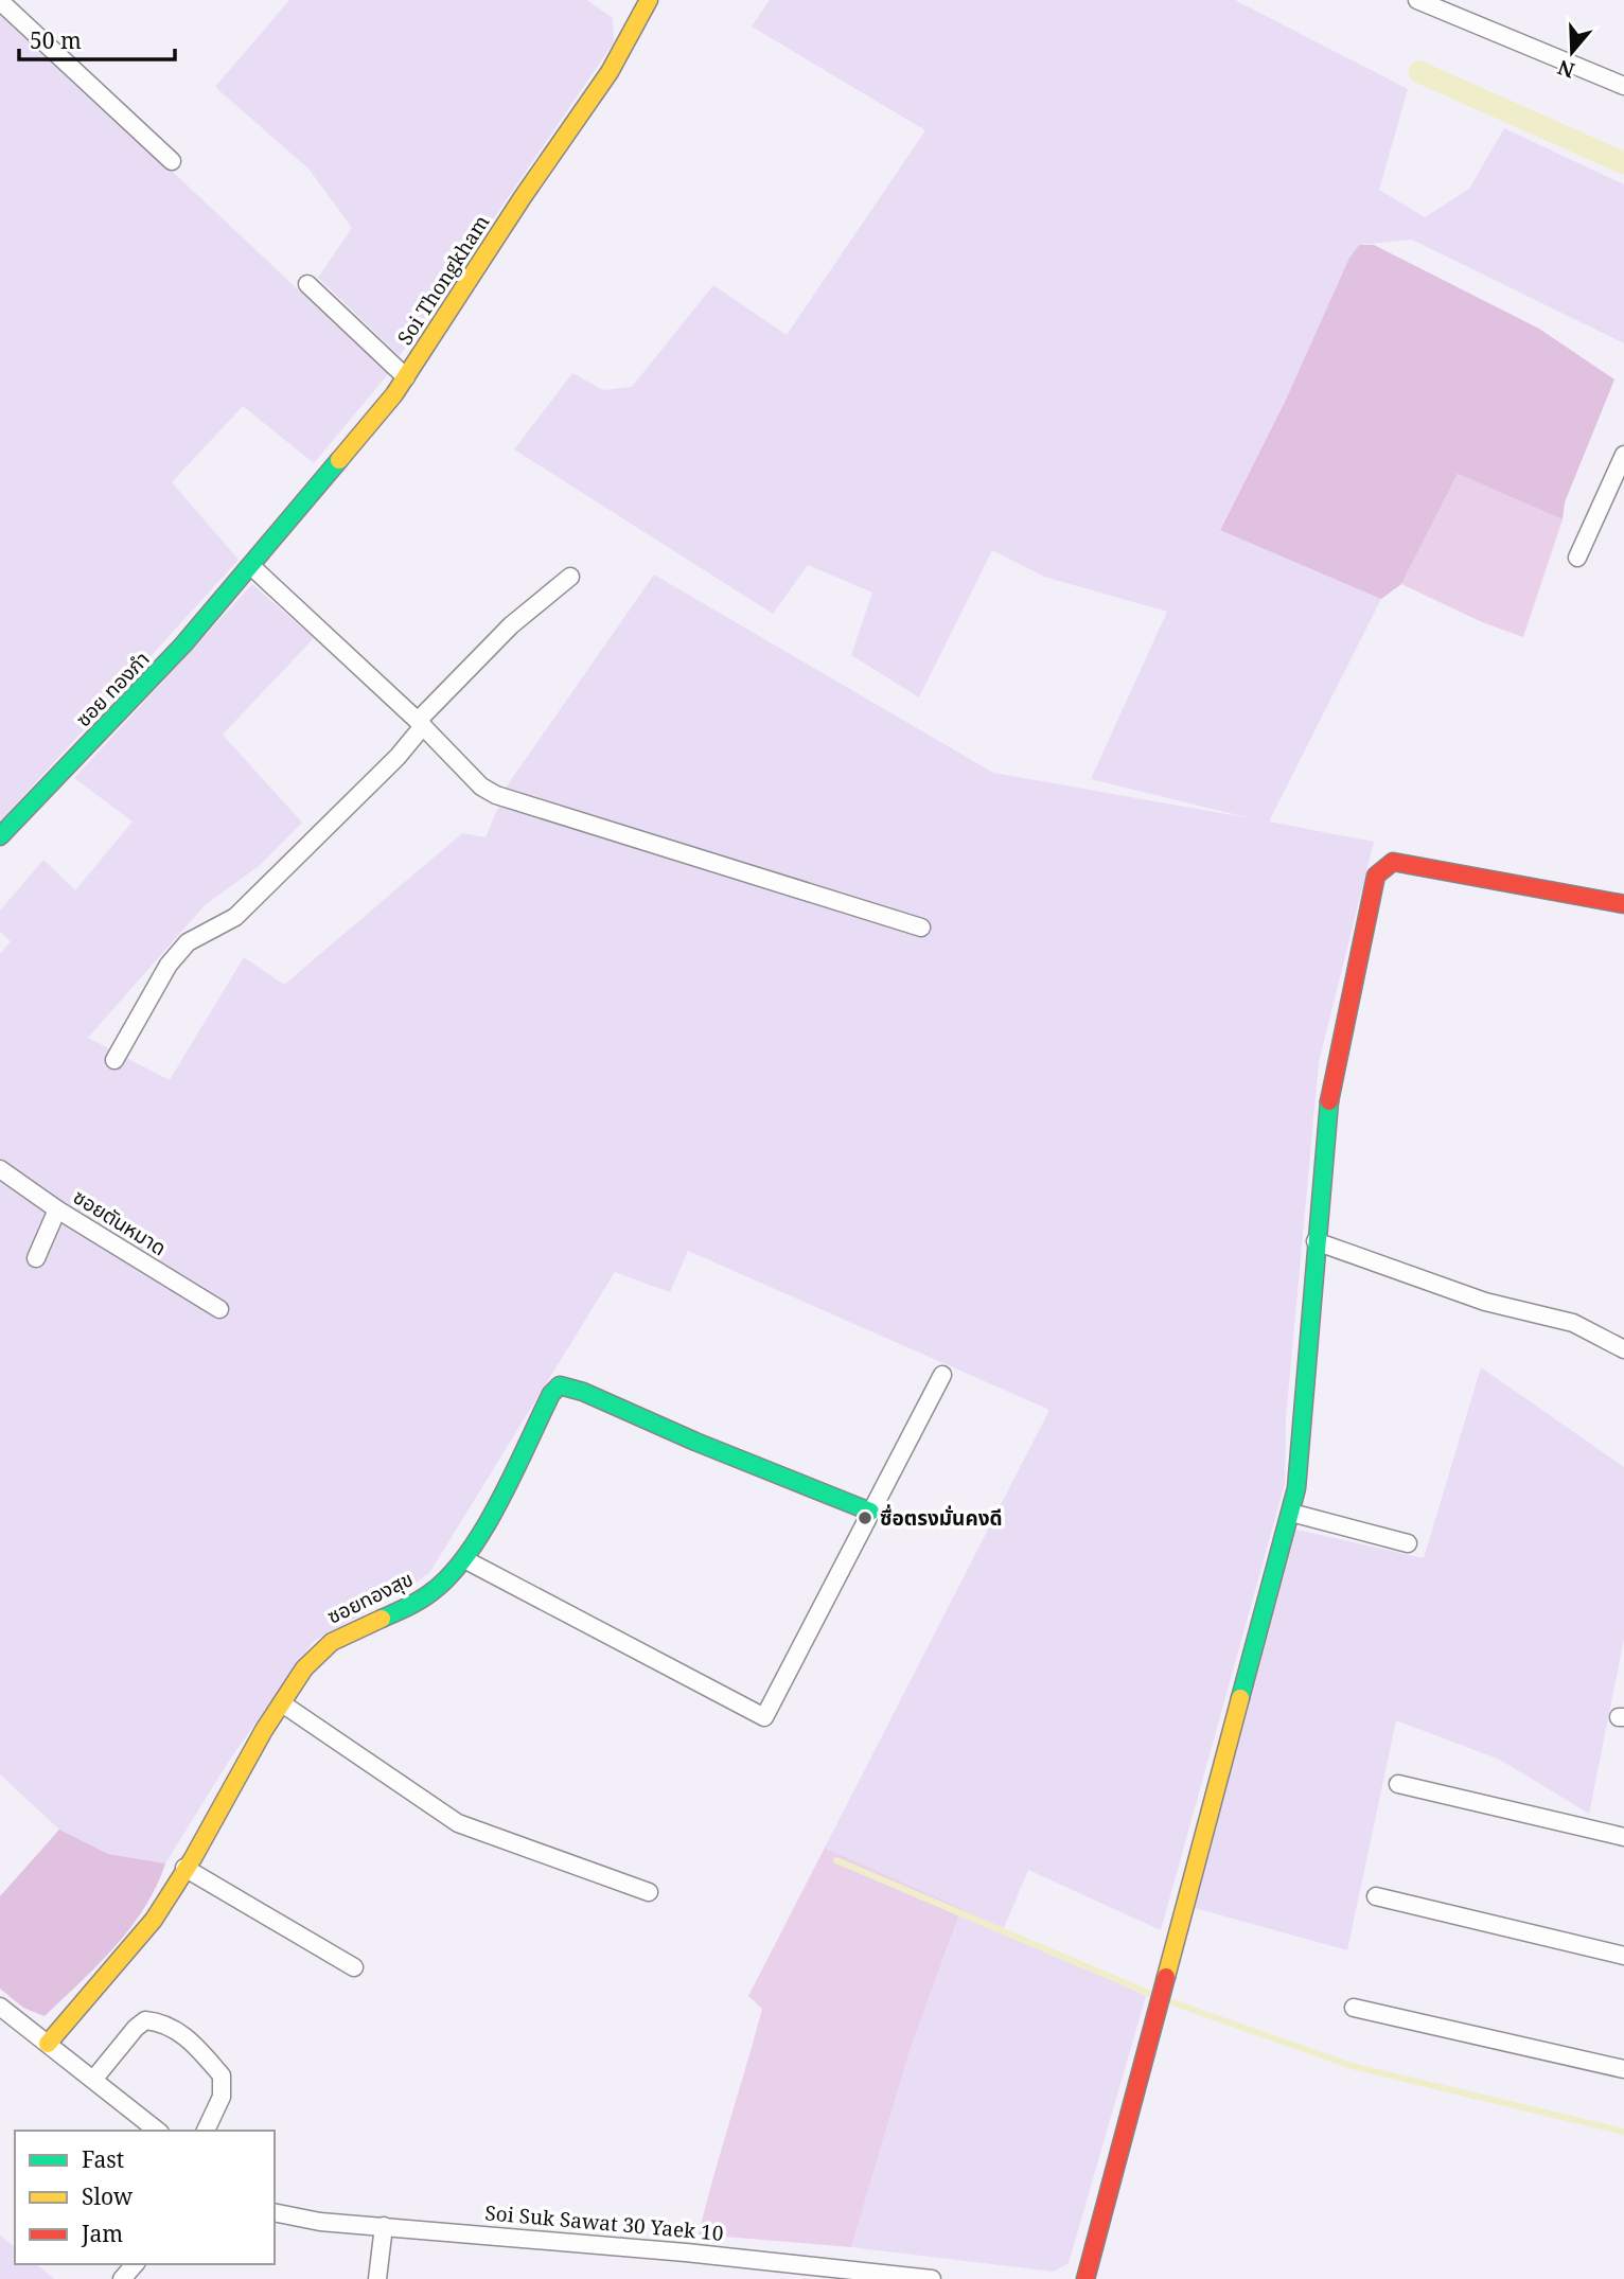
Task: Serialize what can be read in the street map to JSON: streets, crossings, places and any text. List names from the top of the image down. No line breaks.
{"streets":{"street":["Soi Thongkham","ซอย ทองภํา","ซอยตันหมาด","ซอยทองสุข","Soi Suk Sawat 30 Yaek 10"]},"crossings":[["Soi Thongkham","ซอย ทองภํา"]],"places":["ซื่อตรงมั่นคงดี"],"legend":["Fast","Slow","Jam"],"scale_bar":"50 m","north":"bottom"}
